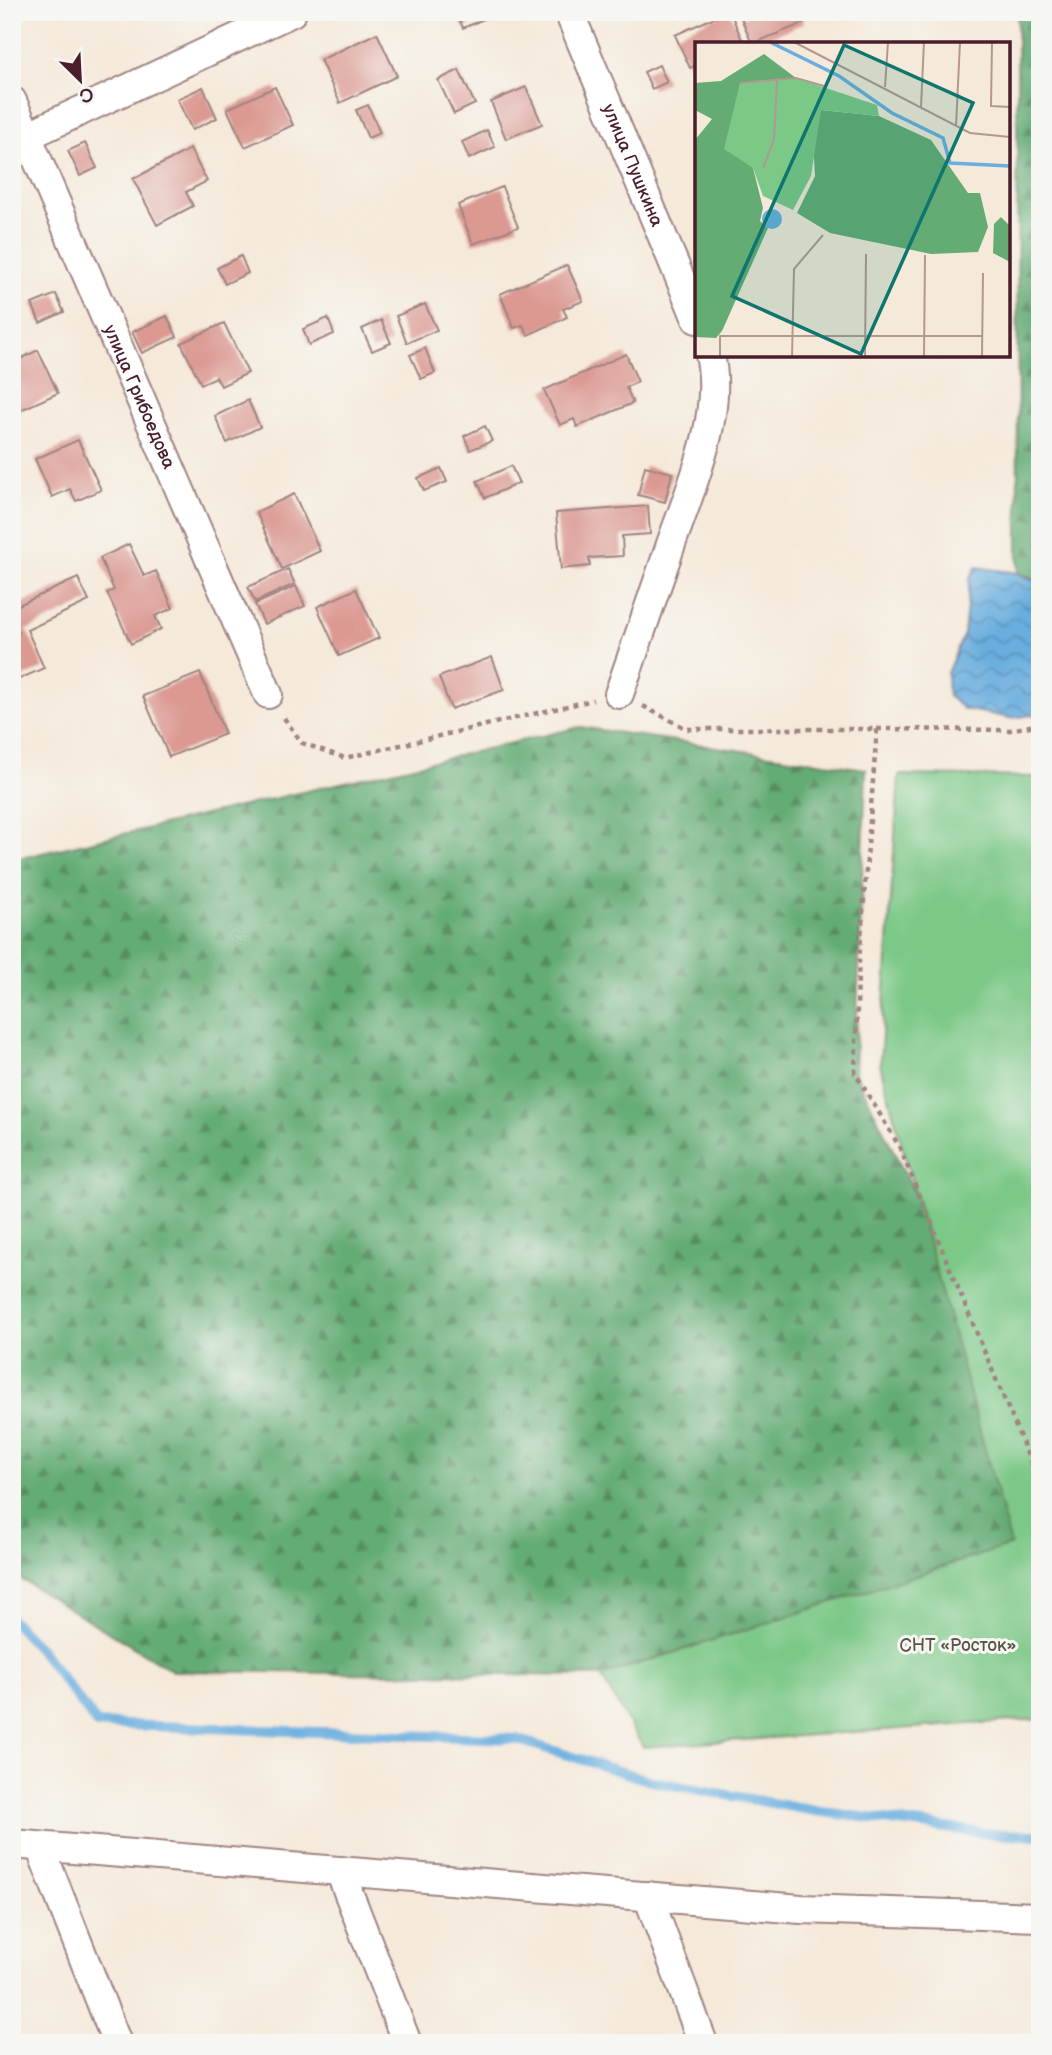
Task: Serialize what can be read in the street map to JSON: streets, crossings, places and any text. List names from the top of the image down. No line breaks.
{"streets":{"street":["улица Пушкина","улица Грибоедова"]},"parks":["СНТ «Росток»"],"north":"bottom right"}
